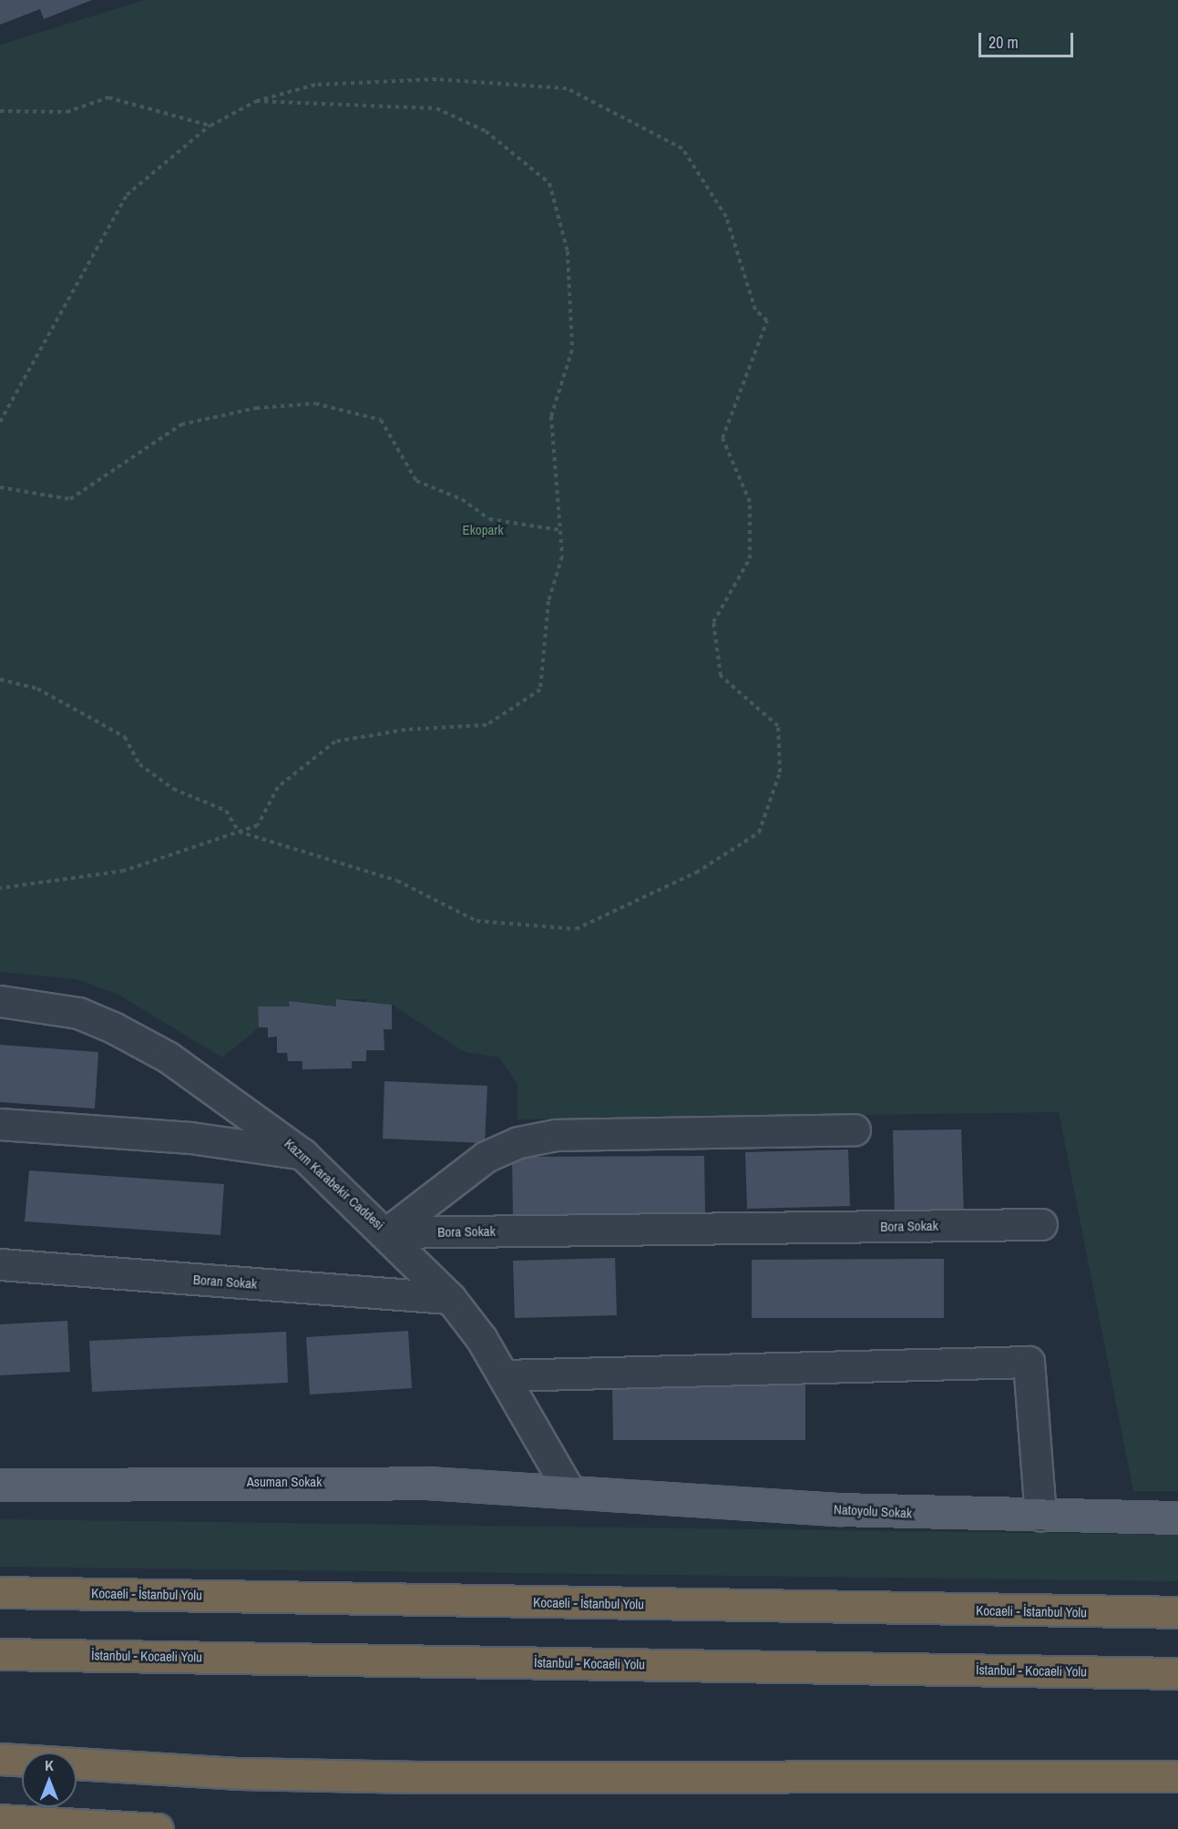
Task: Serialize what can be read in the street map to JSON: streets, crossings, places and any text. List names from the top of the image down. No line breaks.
{"streets":{"highway":["Kocaeli - İstanbul Yolu","İstanbul - Kocaeli Yolu"],"main road":["Asuman Sokak","Natoyolu Sokak"],"street":["Kazım Karabekir Caddesi","Bora Sokak","Boran Sokak"]},"crossings":[["Kazım Karabekir Caddesi","Bora Sokak"],["Kazım Karabekir Caddesi","Boran Sokak"],["Kazım Karabekir Caddesi","Asuman Sokak"],["Kazım Karabekir Caddesi","Natoyolu Sokak"],["Asuman Sokak","Natoyolu Sokak"]],"parks":["Ekopark"],"scale_bar":"20 m","north":"top"}
